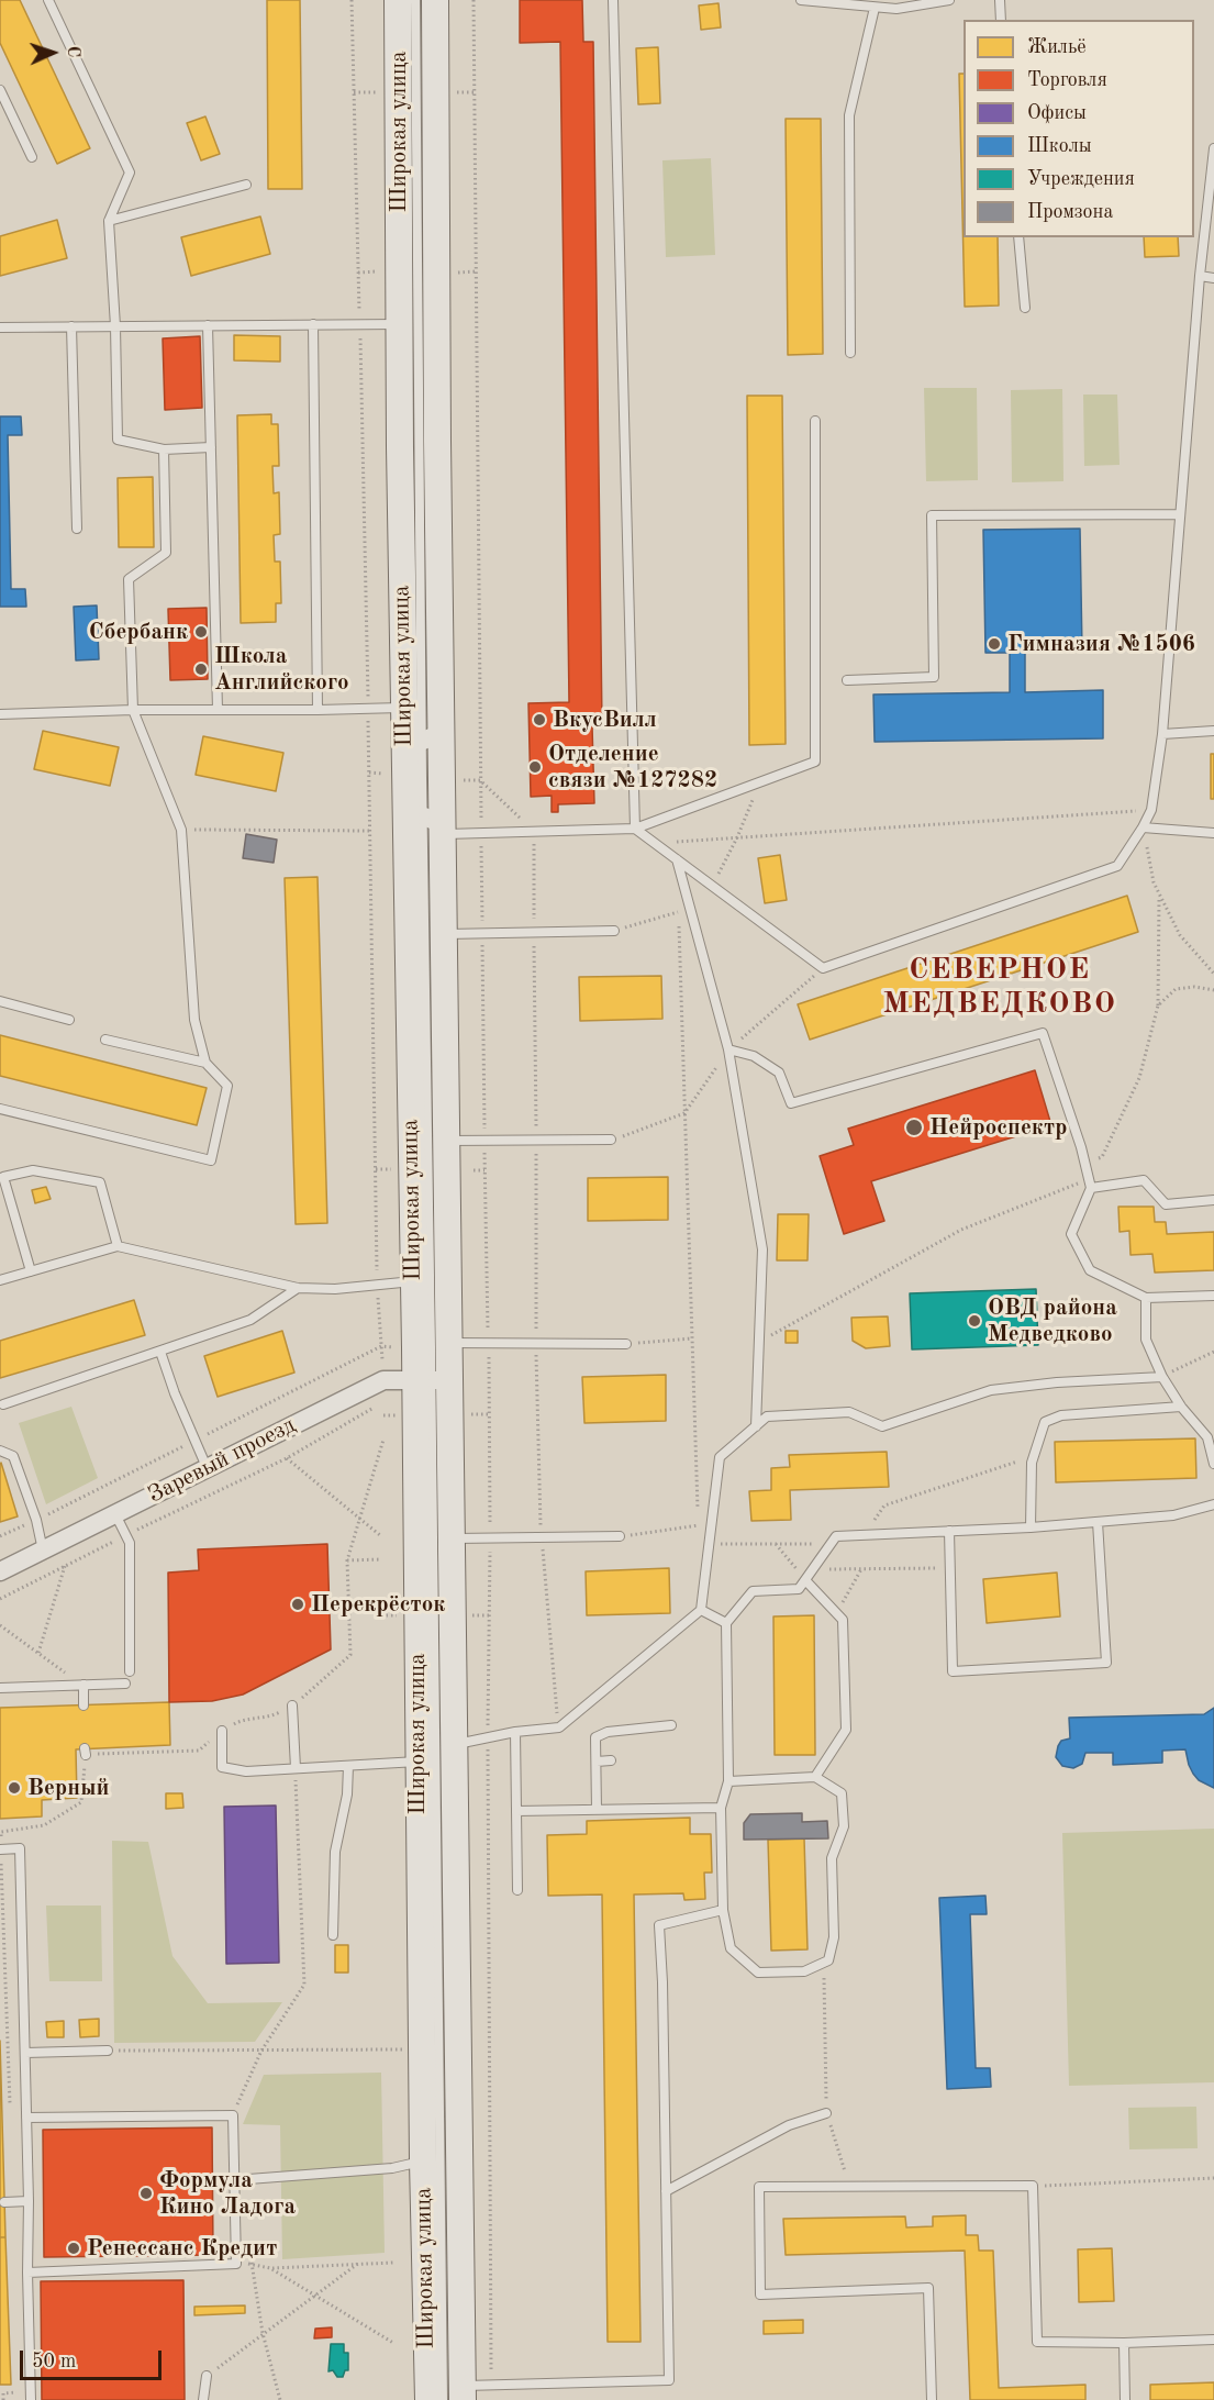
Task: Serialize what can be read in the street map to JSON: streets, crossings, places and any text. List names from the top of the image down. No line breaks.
{"streets":{"main road":["Широкая улица"],"street":["Заревый проезд"]},"crossings":[["Широкая улица","Заревый проезд"]],"districts":["СЕВЕРНОЕ МЕДВЕДКОВО"],"places":["Сбербанк","Гимназия №1506","Школа Английского","ВкусВилл","Отделение связи №127282","Нейроcпектр","ОВД района Медведково","Перекрёсток","Верный","Формула Кино Ладога","Ренессанс Кредит"],"legend":["Жильё","Торговля","Офисы","Школы","Учреждения","Промзона"],"scale_bar":"50 m","north":"right"}
